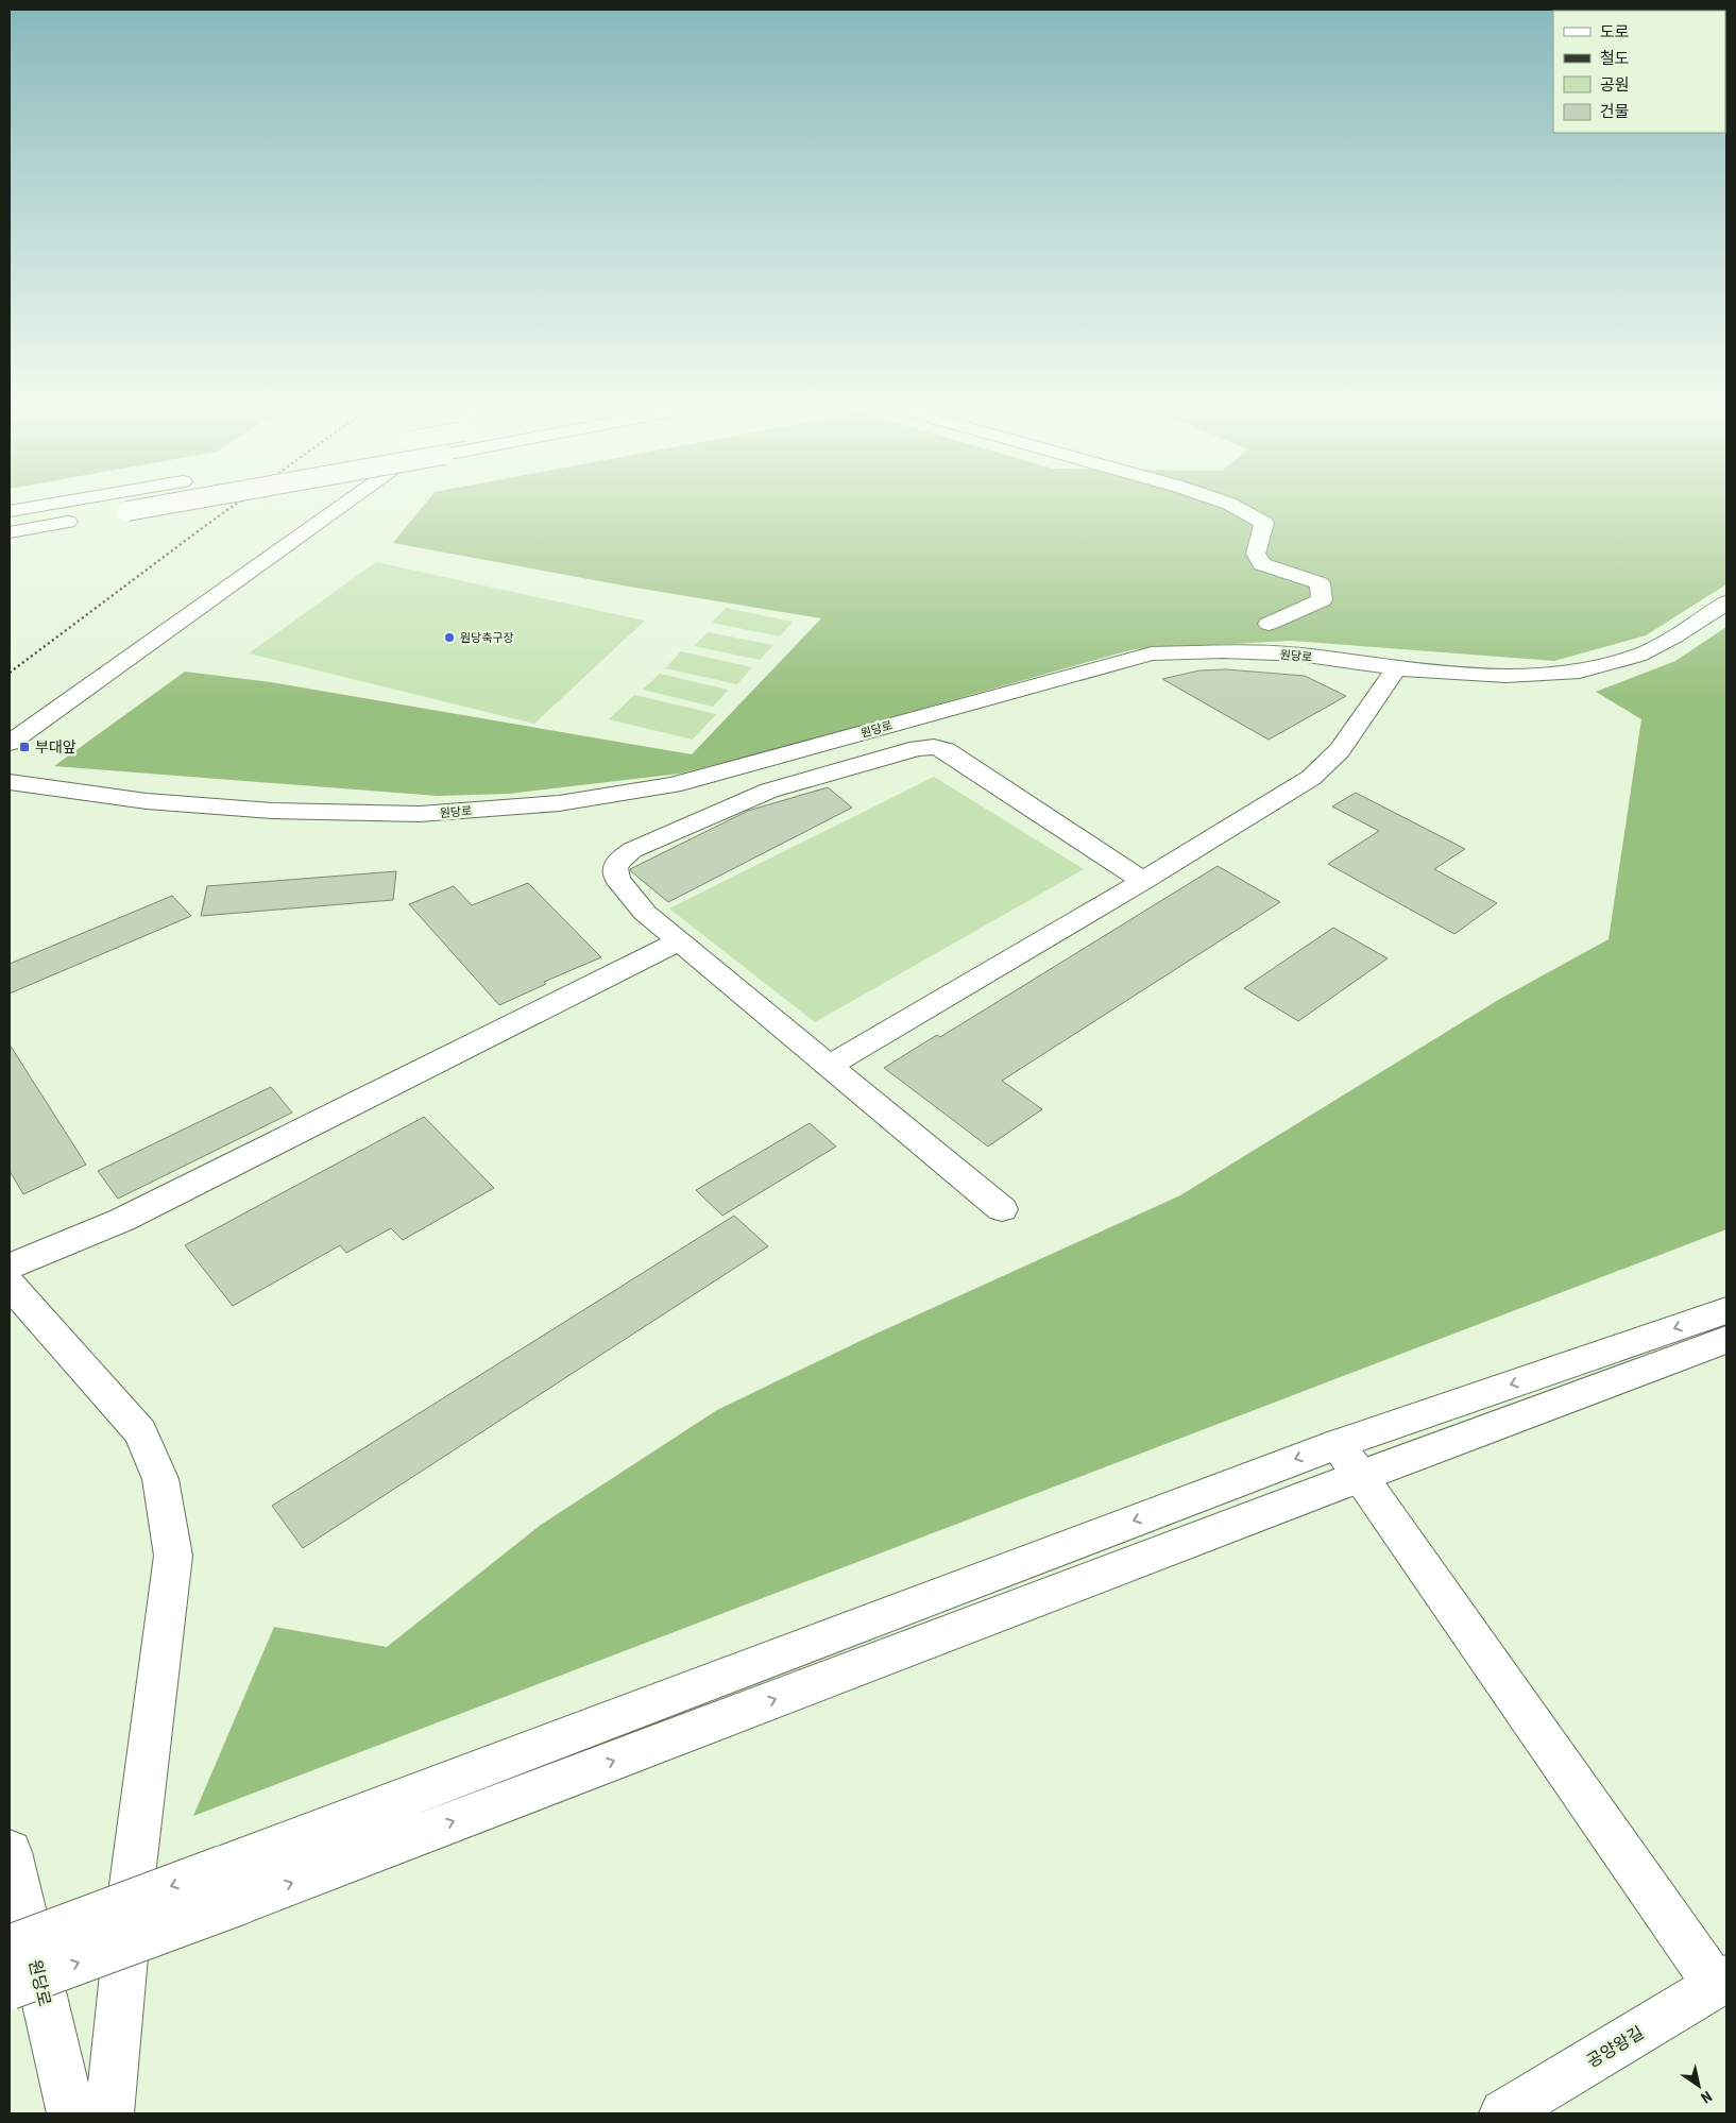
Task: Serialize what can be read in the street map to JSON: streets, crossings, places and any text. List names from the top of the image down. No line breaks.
{"streets":{"main road":["원당로","공양왕길"]},"places":{"other":["원당축구장"],"transit":["부대앞"]},"legend":["도로","철도","공원","건물"],"north":"bottom right"}
